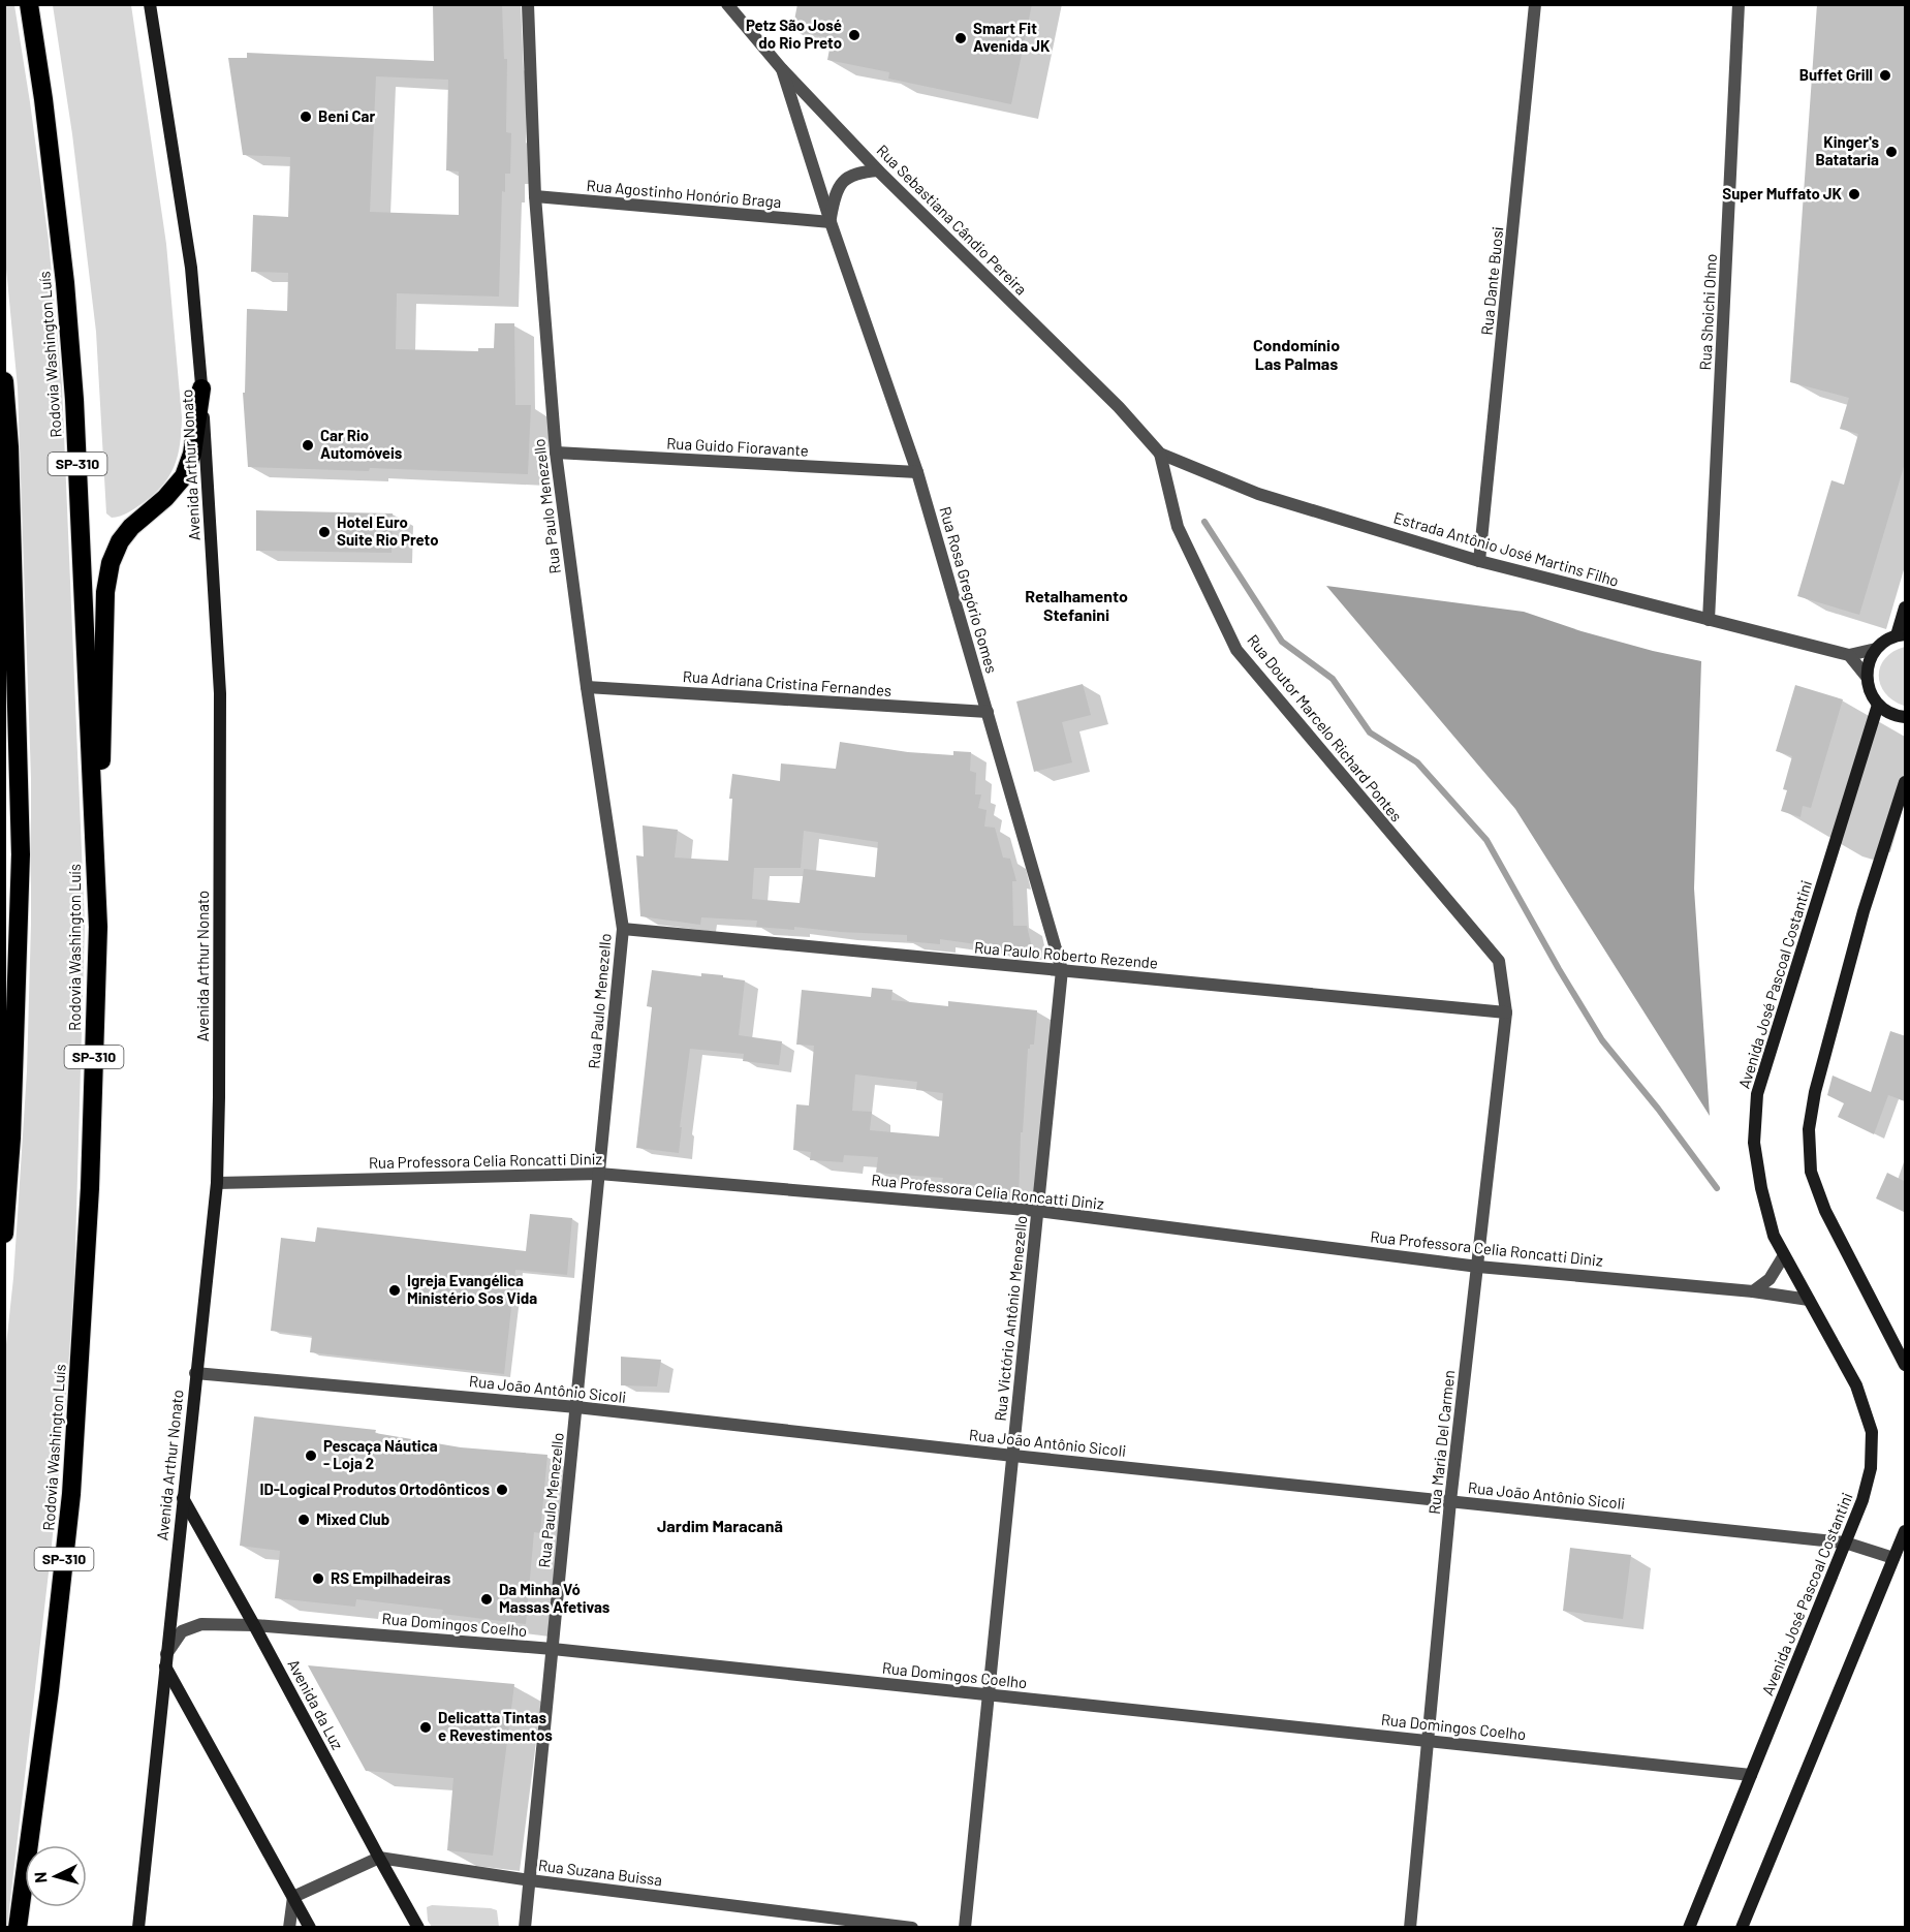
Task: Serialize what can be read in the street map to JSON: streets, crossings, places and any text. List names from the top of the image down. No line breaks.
{"streets":{"highway":["Rodovia Washington Luís","SP-310"],"main road":["Avenida Arthur Nonato","Avenida José Pascoal Costantini","Avenida da Luz"],"street":["Rua Agostinho Honório Braga","Rua Sebastiana Cândio Pereira","Rua Dante Buosi","Rua Shoichi Ohno","Rua Guido Fioravante","Rua Paulo Menezello","Estrada Antônio José Martins Filho","Rua Rosa Gregório Gomes","Rua Adriana Cristina Fernandes","Rua Doutor Marcelo Richard Pontes","Rua Paulo Roberto Rezende","Rua Professora Celia Roncatti Diniz","Rua Victório Antônio Menezello","Rua João Antônio Sicoli","Rua Maria Del Carmen","Rua Domingos Coelho","Rua Suzana Buissa"]},"crossings":[["Rua Agostinho Honório Braga","Rua Paulo Menezello"],["Rua Agostinho Honório Braga","Rua Rosa Gregório Gomes"],["Rua Sebastiana Cândio Pereira","Estrada Antônio José Martins Filho"],["Rua Sebastiana Cândio Pereira","Rua Rosa Gregório Gomes"],["Rua Sebastiana Cândio Pereira","Rua Doutor Marcelo Richard Pontes"],["Rua Dante Buosi","Estrada Antônio José Martins Filho"],["Rua Shoichi Ohno","Estrada Antônio José Martins Filho"],["Rua Guido Fioravante","Rua Paulo Menezello"],["Rua Guido Fioravante","Rua Rosa Gregório Gomes"],["Avenida Arthur Nonato","Rua Professora Celia Roncatti Diniz"],["Avenida Arthur Nonato","Rua João Antônio Sicoli"],["Avenida Arthur Nonato","Rua Domingos Coelho"],["Avenida Arthur Nonato","Avenida da Luz"],["Rua Paulo Menezello","Rua Adriana Cristina Fernandes"],["Rua Paulo Menezello","Rua Paulo Roberto Rezende"],["Rua Paulo Menezello","Rua Professora Celia Roncatti Diniz"],["Rua Paulo Menezello","Rua João Antônio Sicoli"],["Rua Paulo Menezello","Rua Domingos Coelho"],["Rua Paulo Menezello","Rua Suzana Buissa"],["Estrada Antônio José Martins Filho","Rua Doutor Marcelo Richard Pontes"],["Rua Rosa Gregório Gomes","Rua Adriana Cristina Fernandes"],["Rua Rosa Gregório Gomes","Rua Paulo Roberto Rezende"],["Rua Rosa Gregório Gomes","Rua Victório Antônio Menezello"],["Rua Doutor Marcelo Richard Pontes","Rua Maria Del Carmen"],["Rua Paulo Roberto Rezende","Rua Victório Antônio Menezello"],["Rua Paulo Roberto Rezende","Rua Maria Del Carmen"],["Avenida José Pascoal Costantini","Rua Professora Celia Roncatti Diniz"],["Avenida José Pascoal Costantini","Rua João Antônio Sicoli"],["Avenida José Pascoal Costantini","Rua Domingos Coelho"],["Rua Professora Celia Roncatti Diniz","Rua Victório Antônio Menezello"],["Rua Professora Celia Roncatti Diniz","Rua Maria Del Carmen"],["Rua Victório Antônio Menezello","Rua João Antônio Sicoli"],["Rua Victório Antônio Menezello","Rua Domingos Coelho"],["Rua João Antônio Sicoli","Rua Maria Del Carmen"],["Rua Maria Del Carmen","Rua Domingos Coelho"],["Rua Domingos Coelho","Avenida da Luz"],["Avenida da Luz","Rua Suzana Buissa"]],"districts":["Condomínio Las Palmas","Retalhamento Stefanini","Jardim Maracanã"],"places":["Petz São José do Rio Preto","Smart Fit Avenida JK","Buffet Grill","Beni Car","Kinger's Batataria","Super Muffato JK","Car Rio Automóveis","Hotel Euro Suite Rio Preto","Igreja Evangélica Ministério Sos Vida","Pescaça Náutica - Loja 2","ID-Logical Produtos Ortodônticos","Mixed Club","RS Empilhadeiras","Da Minha Vó Massas Afetivas","Delicatta Tintas e Revestimentos"],"north":"left"}
